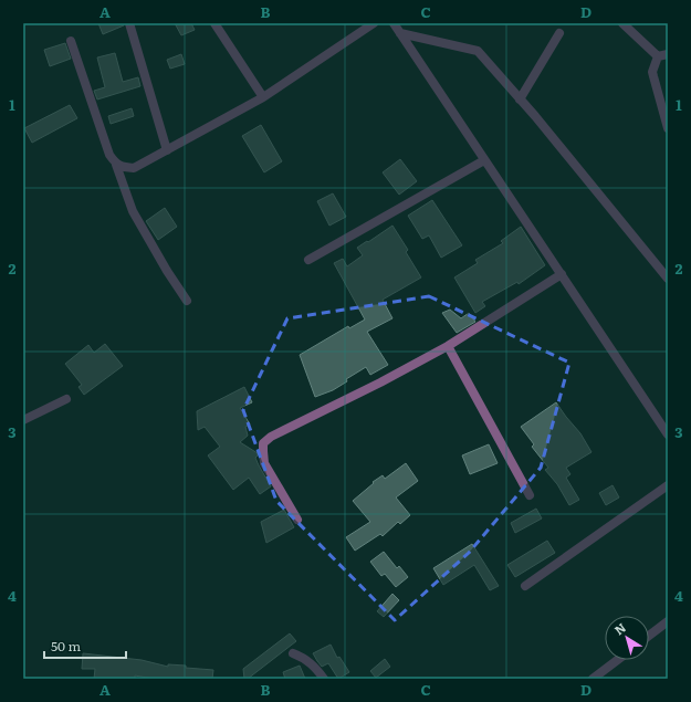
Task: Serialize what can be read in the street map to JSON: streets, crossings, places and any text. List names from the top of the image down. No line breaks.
{"scale_bar":"50 m","north":"top left","grid":{"columns":["A","B","C","D"],"rows":["1","2","3","4"]}}
